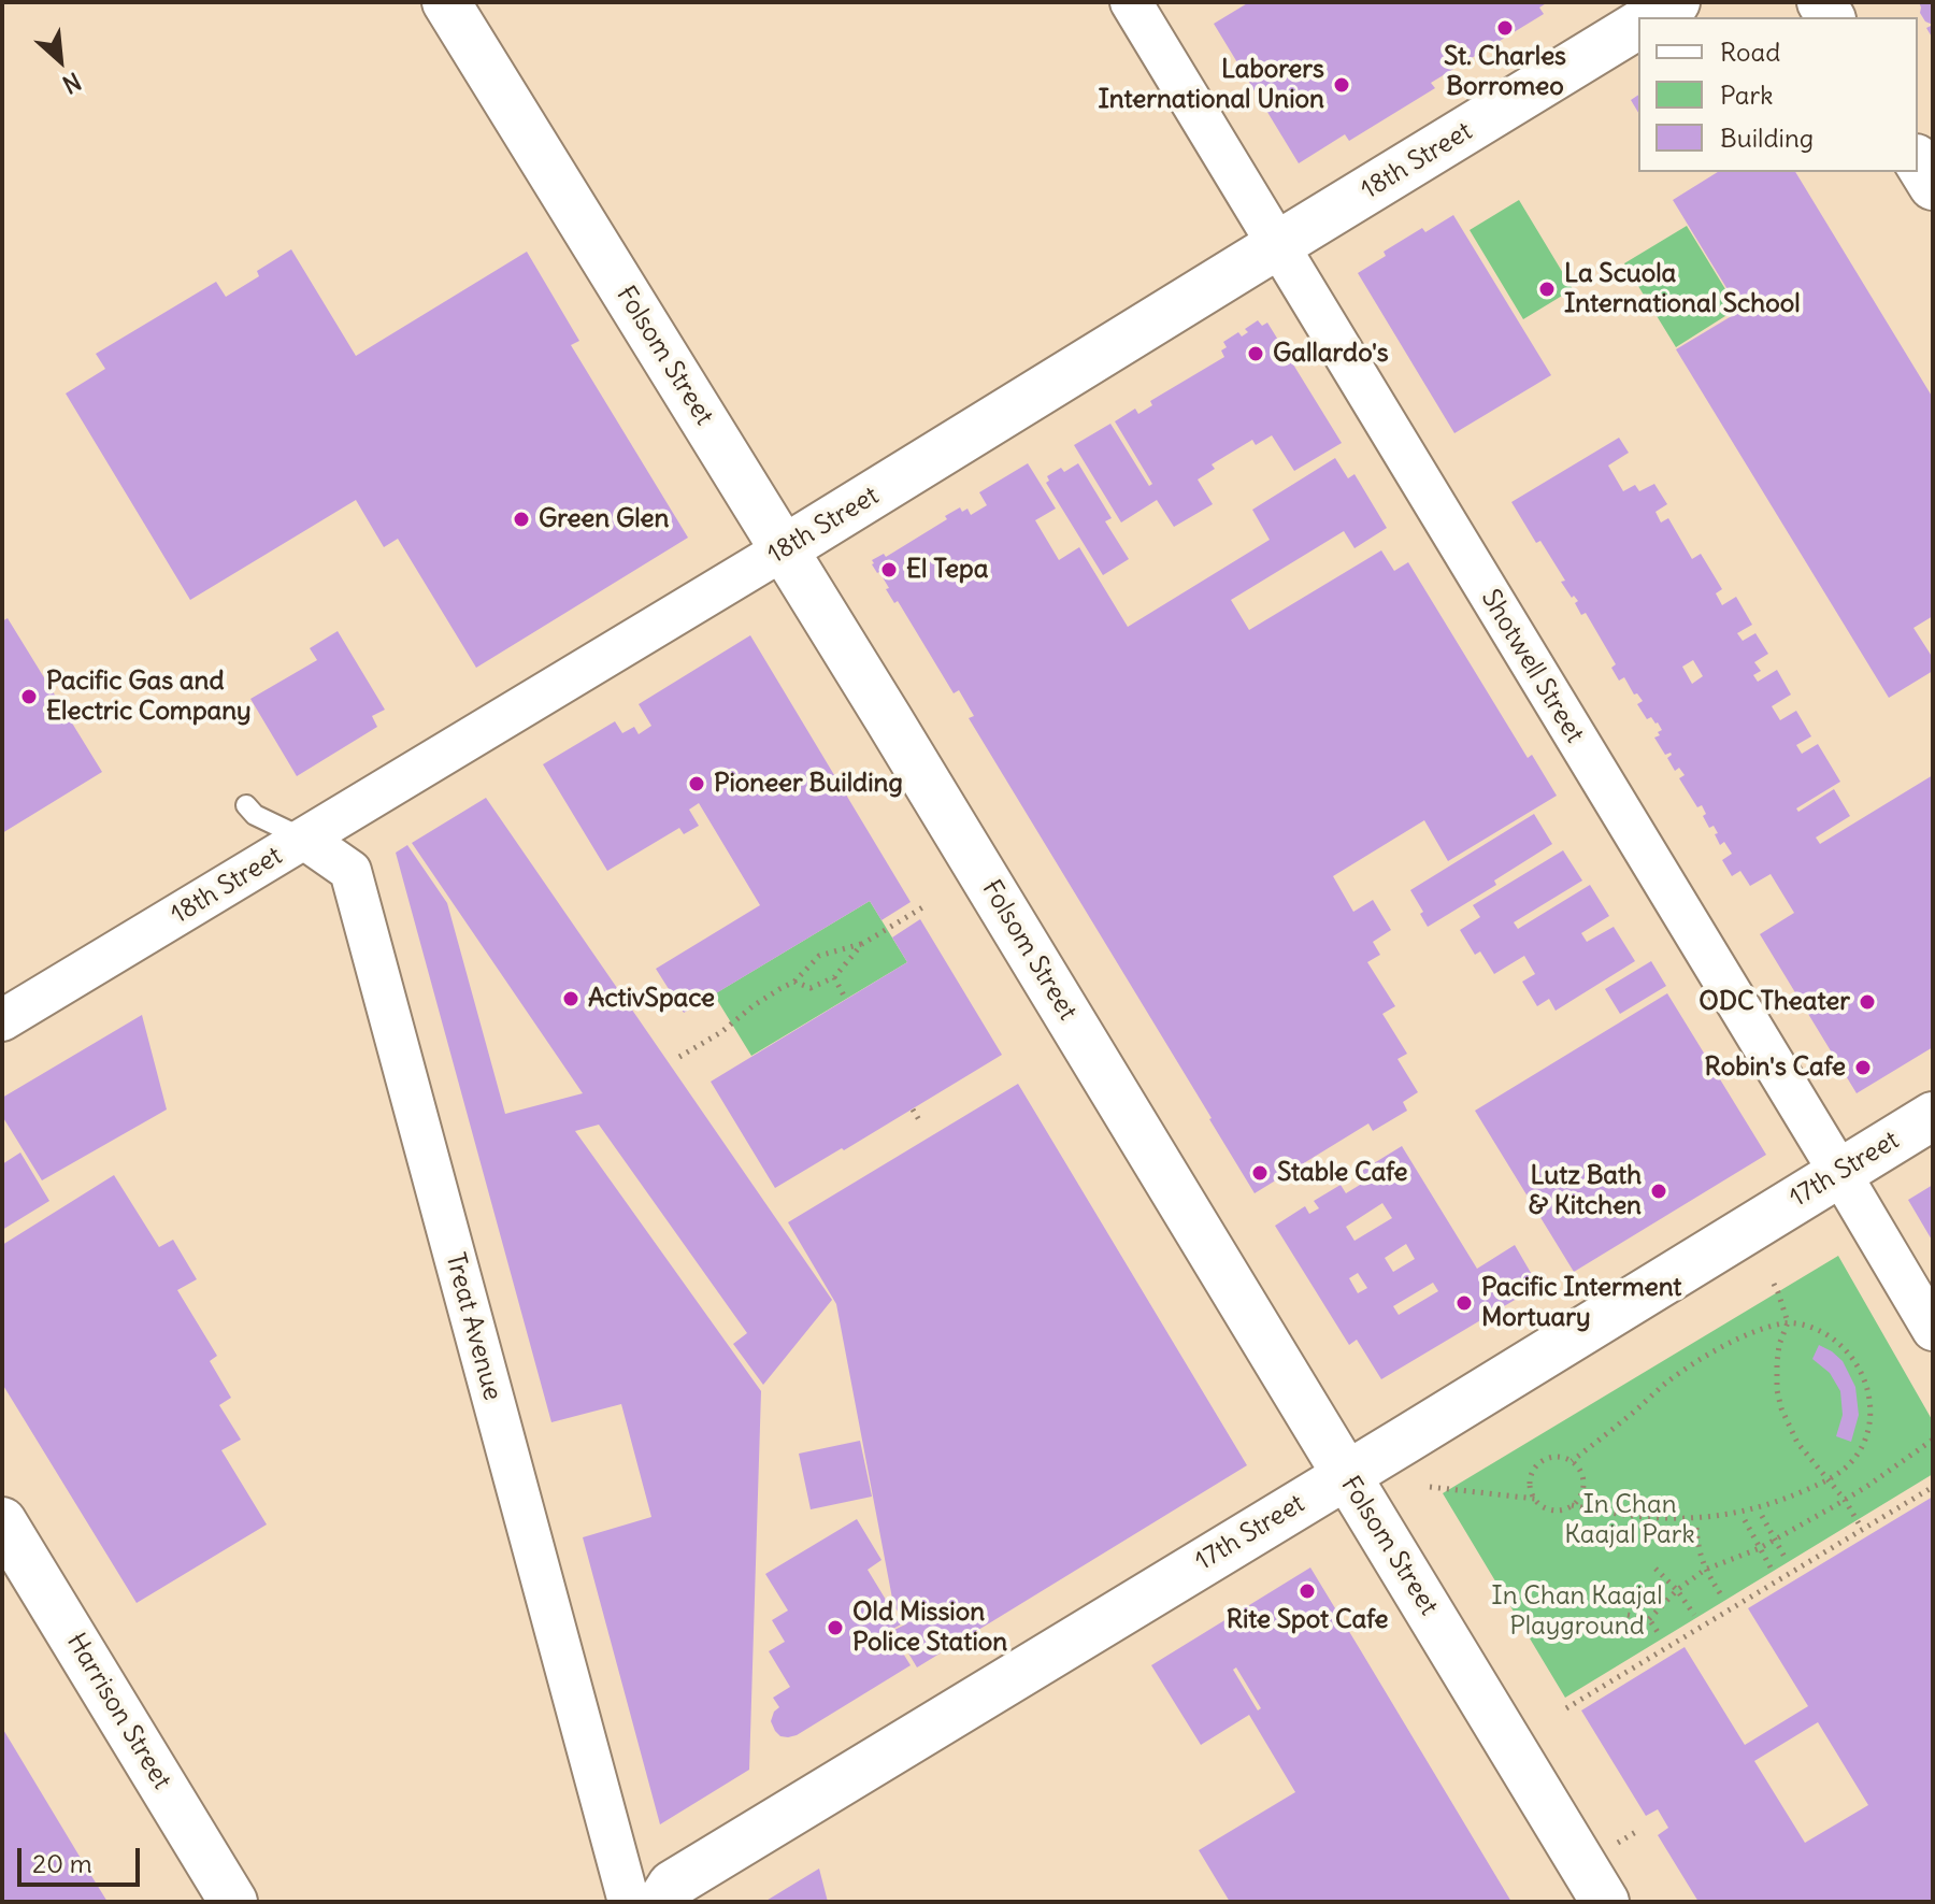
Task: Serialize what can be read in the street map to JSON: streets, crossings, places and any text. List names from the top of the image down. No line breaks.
{"streets":{"street":["18th Street","Folsom Street","Shotwell Street","17th Street","Treat Avenue","Harrison Street"]},"crossings":[["18th Street","Folsom Street"],["18th Street","Shotwell Street"],["18th Street","Treat Avenue"],["Folsom Street","17th Street"],["Shotwell Street","17th Street"]],"parks":["In Chan Kaajal Park","In Chan Kaajal Playground"],"places":["St. Charles Borromeo","Laborers International Union","La Scuola International School","Gallardo's","Green Glen","El Tepa","Pacific Gas and Electric Company","Pioneer Building","ActivSpace","ODC Theater","Robin's Cafe","Stable Cafe","Lutz Bath & Kitchen","Pacific Interment Mortuary","Rite Spot Cafe","Old Mission Police Station"],"legend":["Road","Park","Building"],"scale_bar":"20 m","north":"bottom right"}
